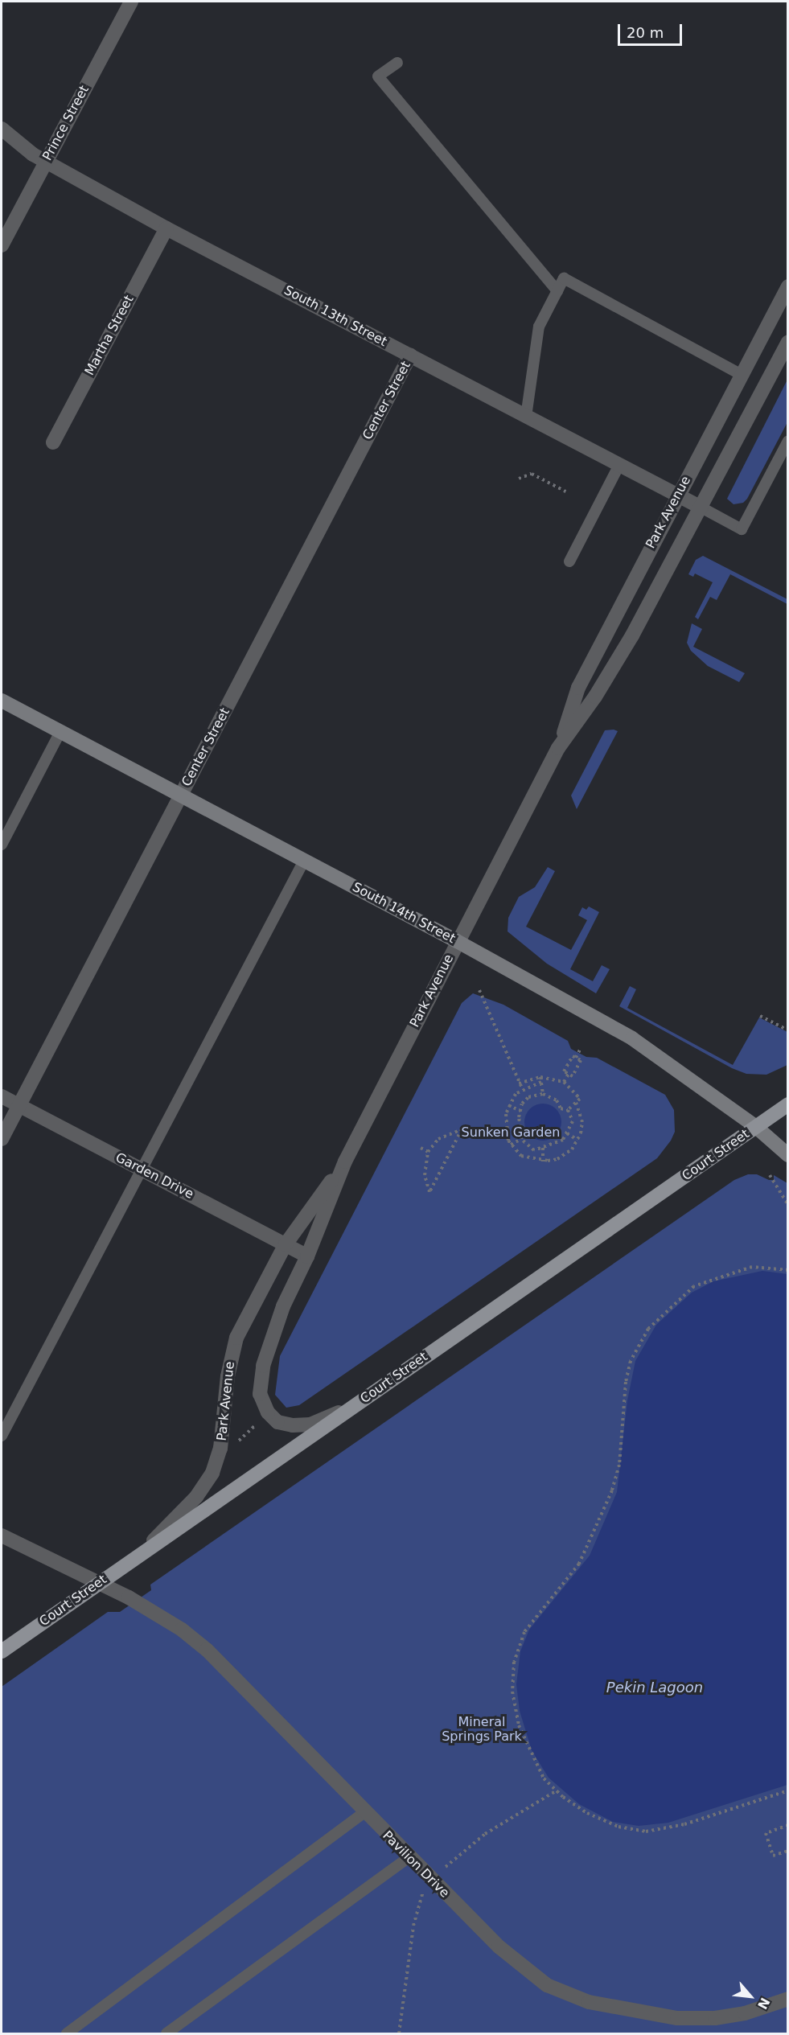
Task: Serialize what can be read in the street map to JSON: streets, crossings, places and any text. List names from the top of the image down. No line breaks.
{"streets":{"main road":["South 14th Street","Court Street"],"street":["Prince Street","South 13th Street","Martha Street","Center Street","Park Avenue","Garden Drive","Pavilion Drive"]},"crossings":[["Prince Street","South 13th Street"],["South 13th Street","Martha Street"],["South 13th Street","Center Street"],["South 13th Street","Park Avenue"],["Center Street","South 14th Street"],["Center Street","Garden Drive"],["Park Avenue","South 14th Street"],["Park Avenue","Court Street"],["Park Avenue","Garden Drive"],["South 14th Street","Court Street"],["Court Street","Pavilion Drive"]],"water":["Pekin Lagoon"],"parks":["Sunken Garden","Mineral Springs Park"],"scale_bar":"20 m","north":"bottom right"}
